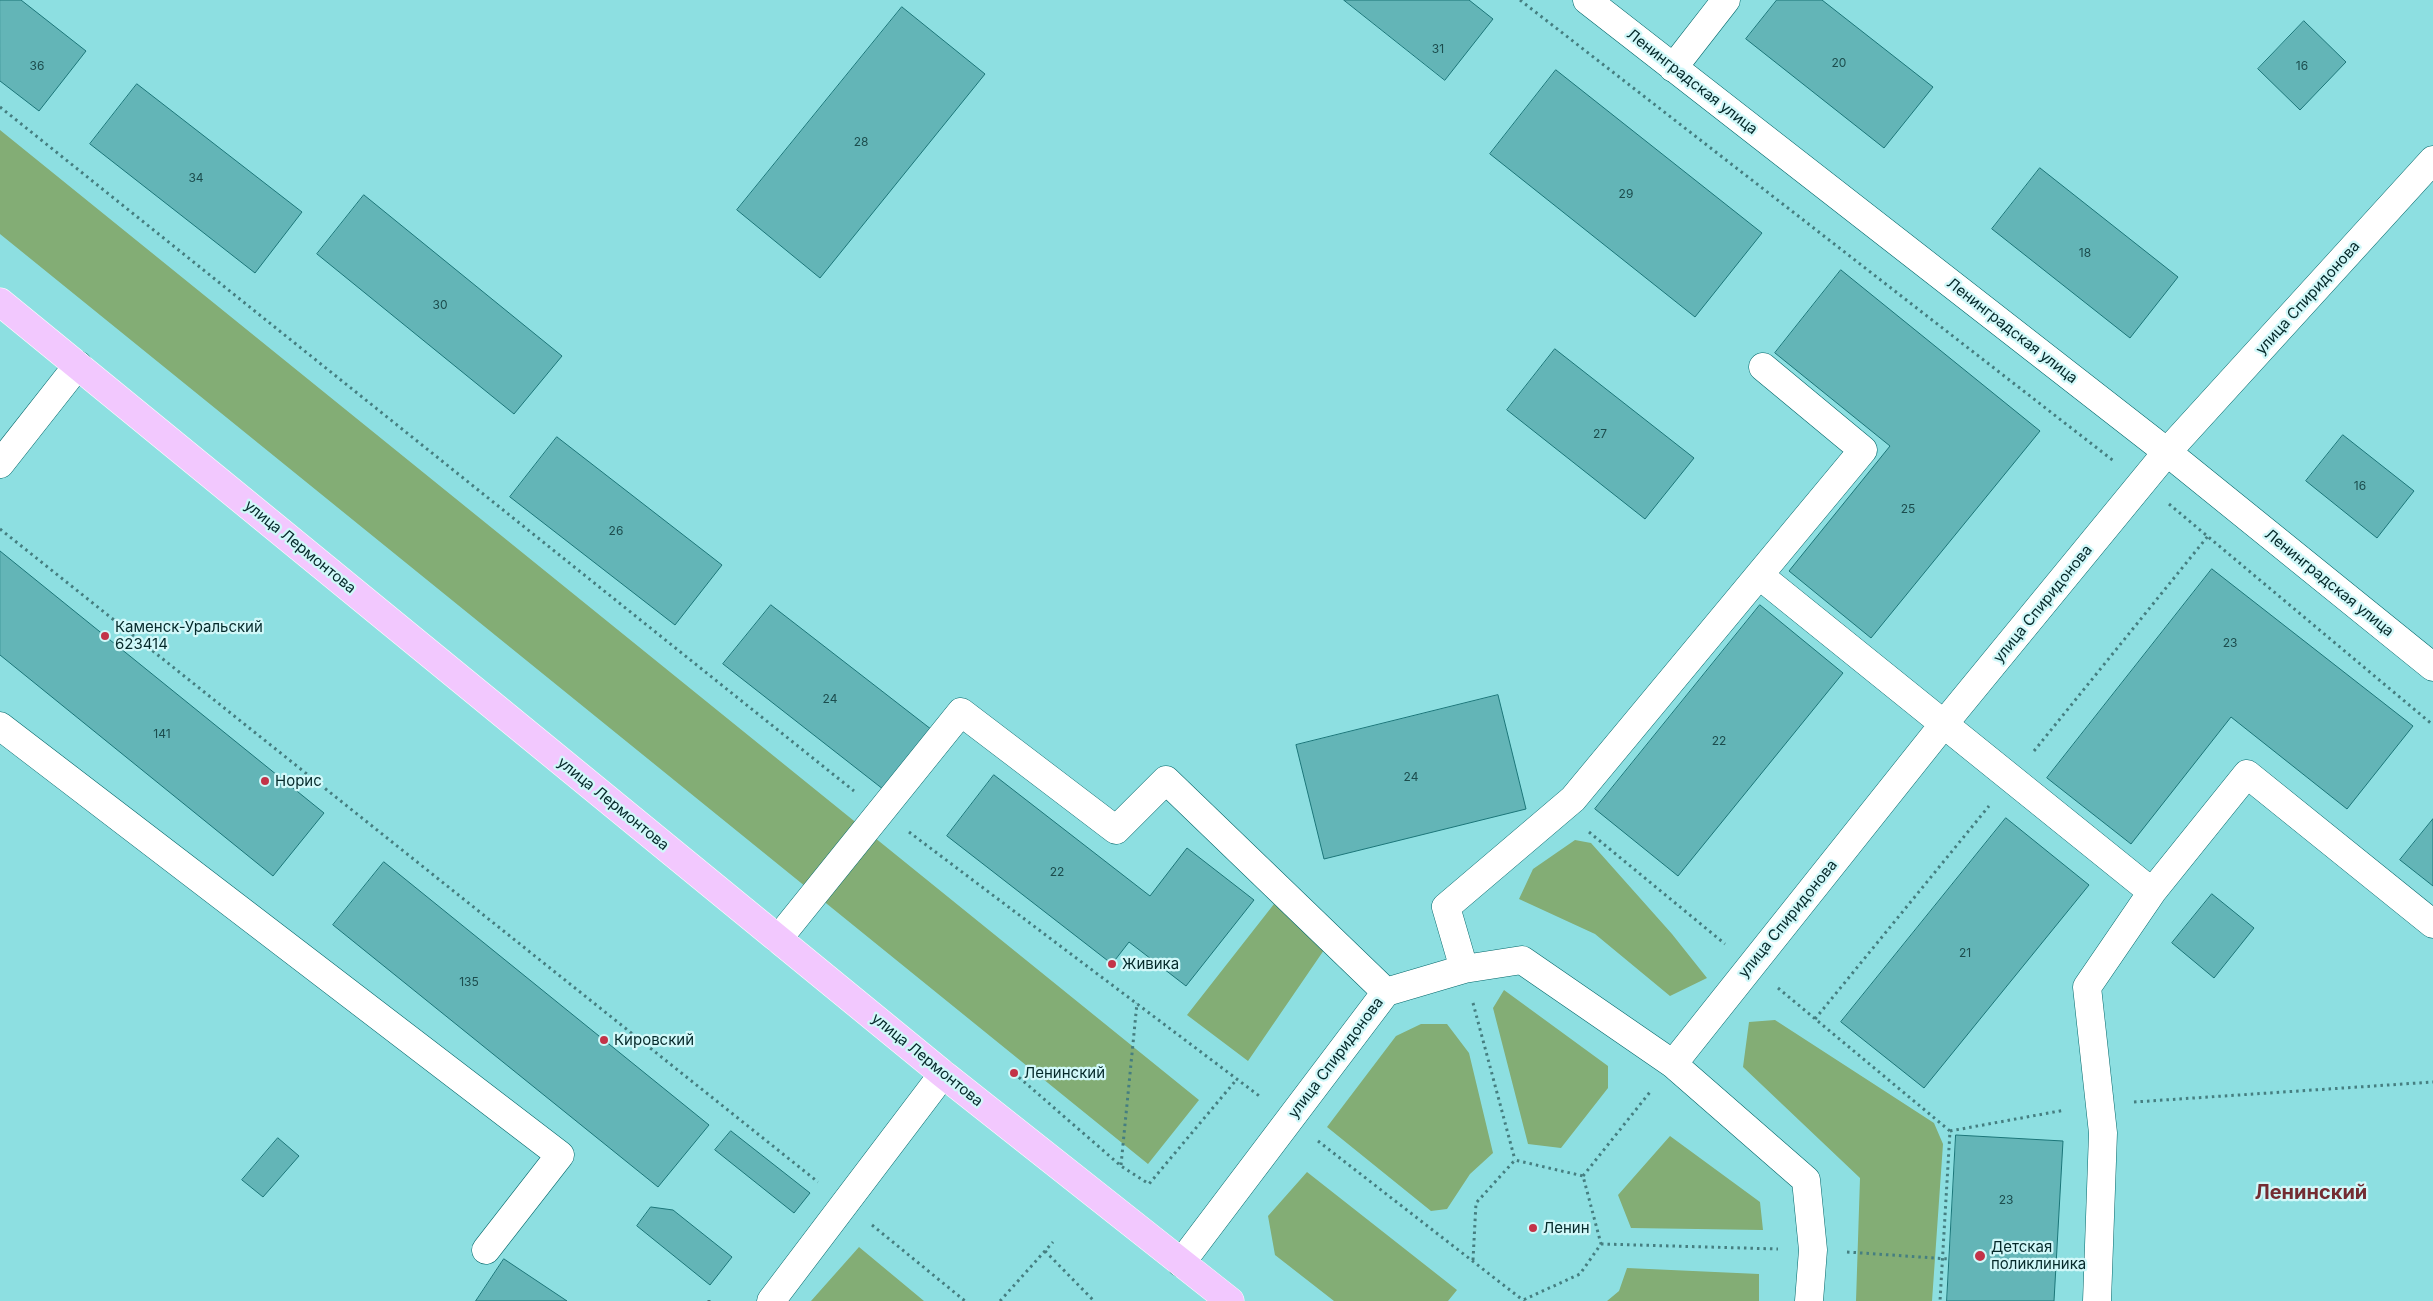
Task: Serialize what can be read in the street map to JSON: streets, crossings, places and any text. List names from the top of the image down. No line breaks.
{"streets":{"main road":["улица Лермонтова"],"street":["Ленинградская улица","улица Спиридонова"]},"crossings":[["Ленинградская улица","улица Спиридонова"],["улица Спиридонова","улица Лермонтова"]],"districts":["Ленинский"],"places":["Каменск-Уральский 623414","Норис","Живика","Кировский","Ленинский","Ленин","Детская поликлиника"],"house_numbers":["31","20","36","16","28","34","29","18","30","27","16","25","26","23","24","141","22","24","22","21","135","23"]}
